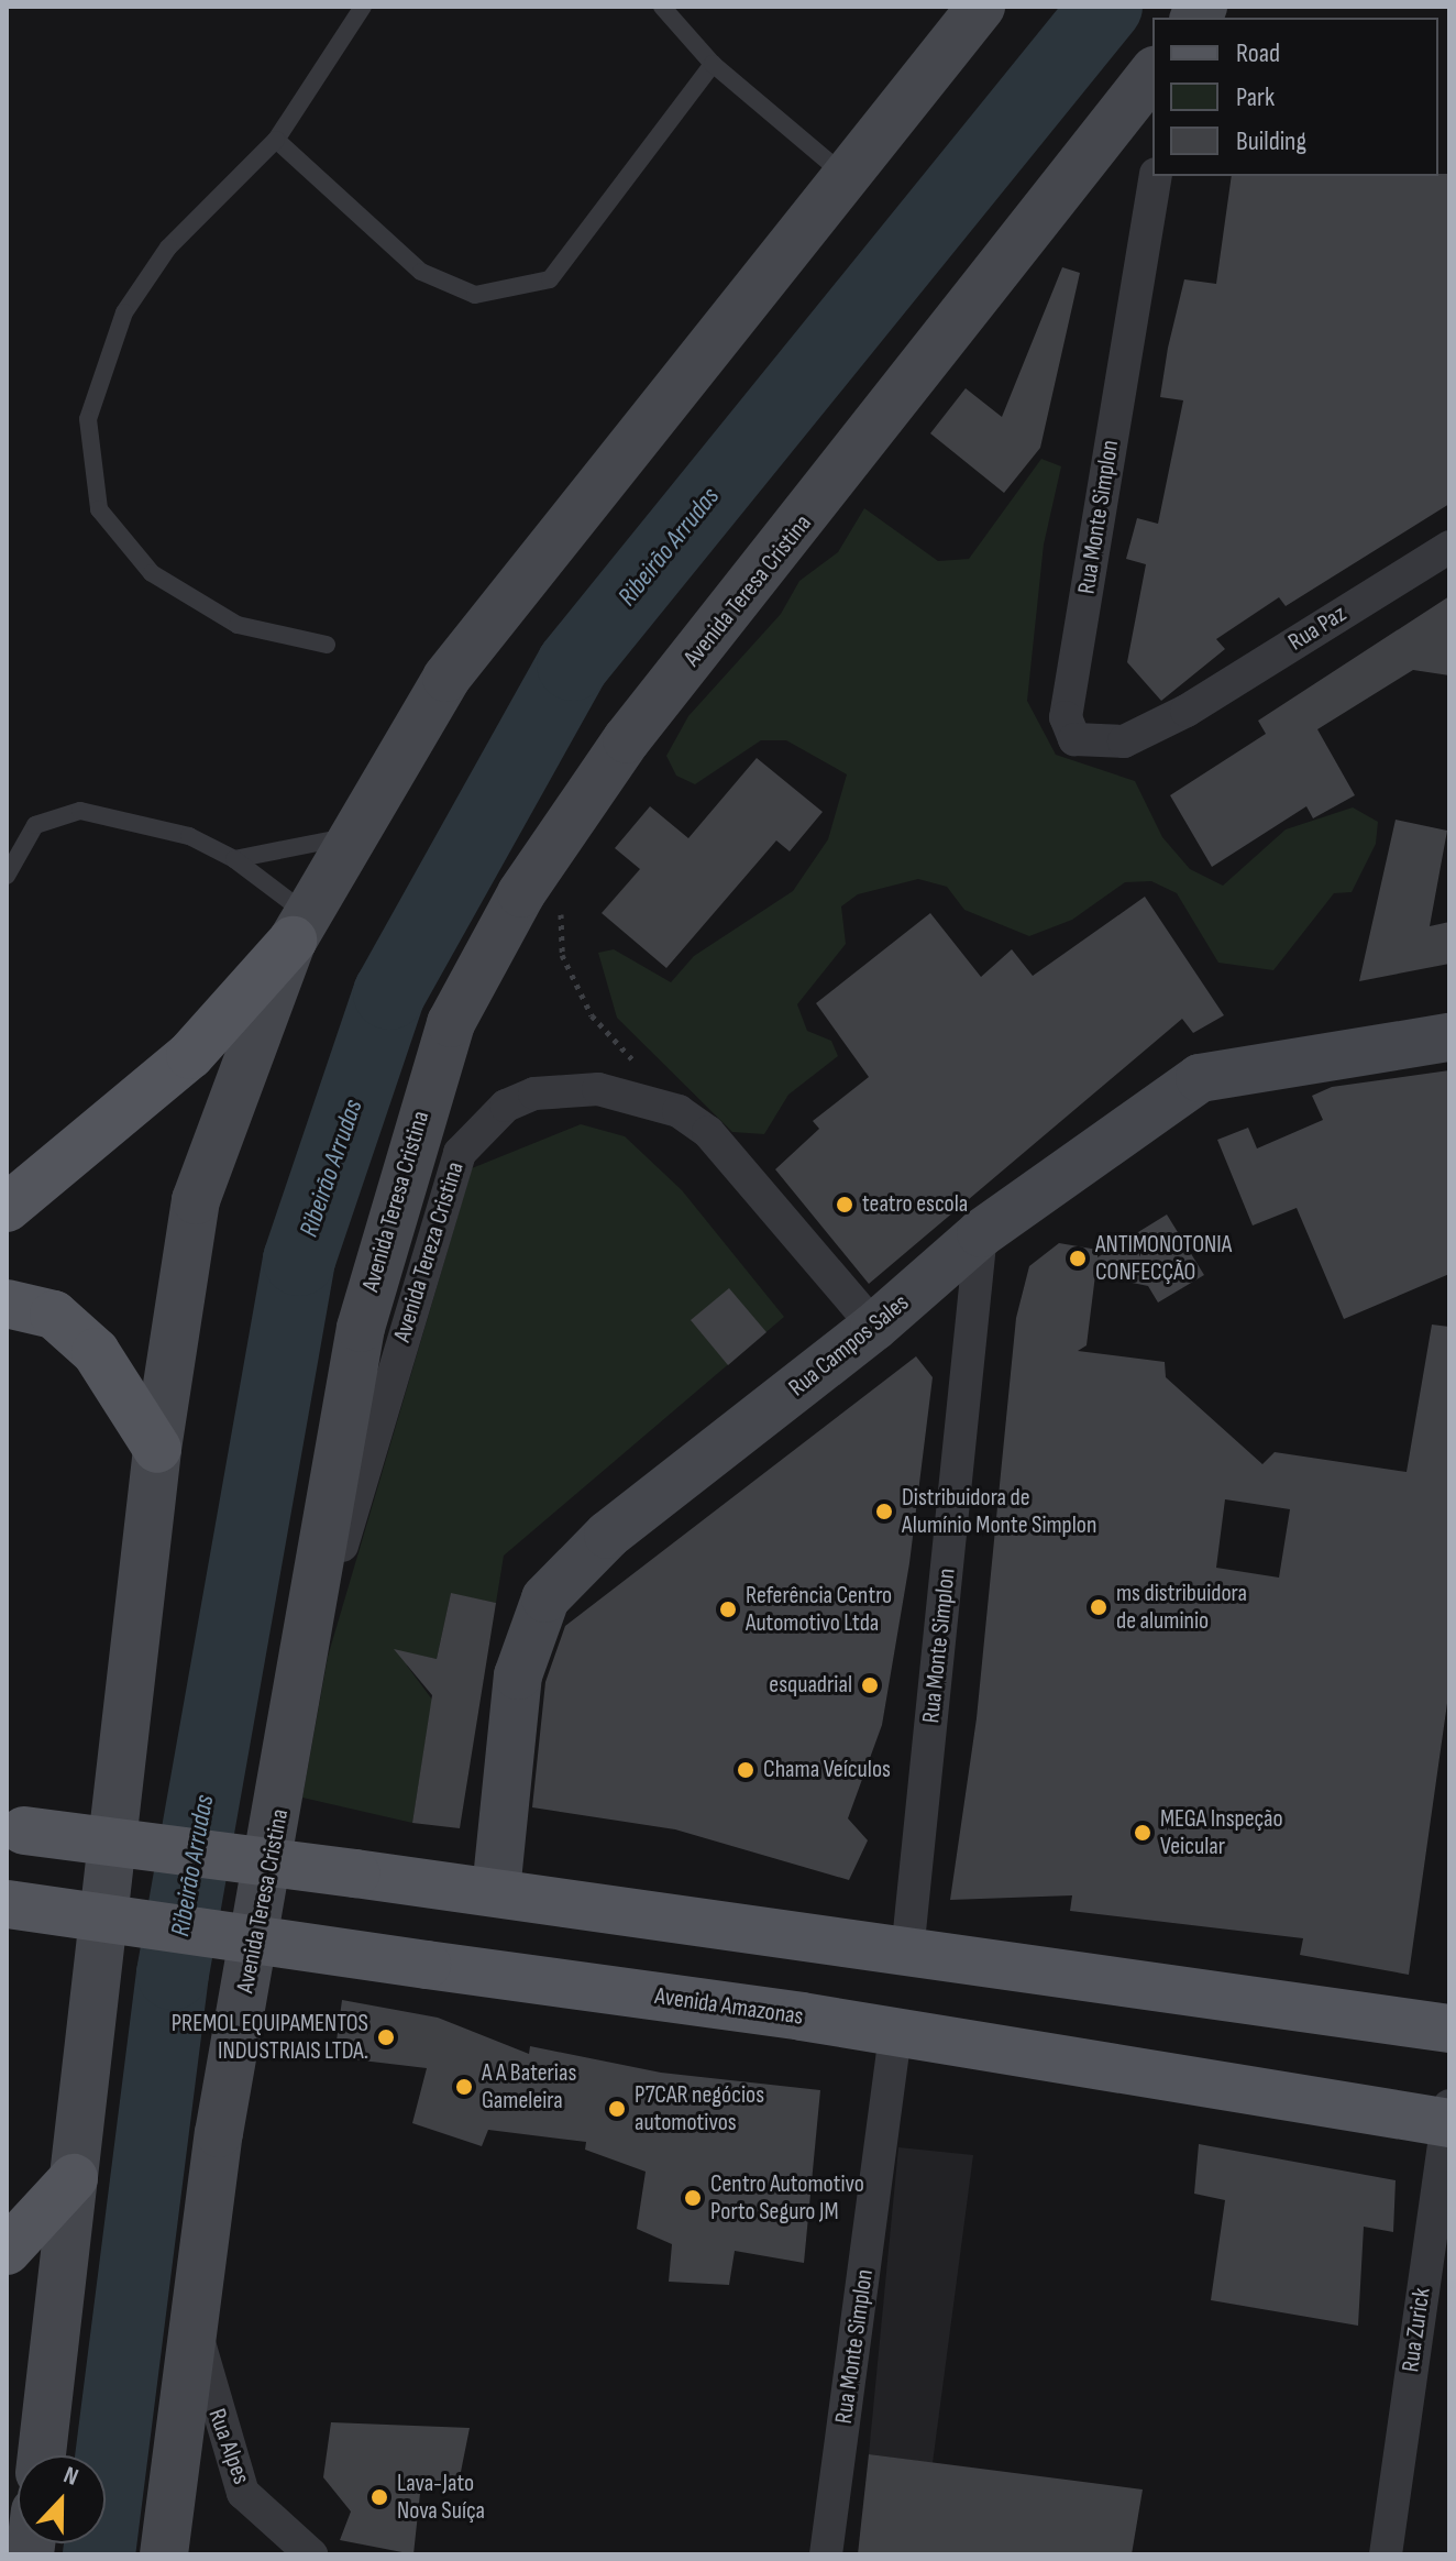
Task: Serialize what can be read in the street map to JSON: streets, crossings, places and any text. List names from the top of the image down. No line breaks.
{"streets":{"main road":["Avenida Teresa Cristina","Rua Campos Sales","Avenida Amazonas"],"street":["Rua Monte Simplon","Rua Paz","Avenida Tereza Cristina","Rua Zurick","Rua Alpes"]},"crossings":[["Rua Monte Simplon","Rua Paz"],["Rua Monte Simplon","Rua Campos Sales"],["Rua Monte Simplon","Avenida Amazonas"],["Avenida Teresa Cristina","Avenida Tereza Cristina"],["Avenida Teresa Cristina","Rua Alpes"],["Avenida Tereza Cristina","Rua Campos Sales"],["Avenida Amazonas","Rua Zurick"]],"water":["Ribeirão Arrudas"],"places":["teatro escola","ANTIMONOTONIA CONFECÇÃO","Distribuidora de Alumínio Monte Simplon","ms distribuidora de aluminio","Referência Centro Automotivo Ltda","esquadrial","Chama Veículos","MEGA Inspeção Veicular","PREMOL EQUIPAMENTOS INDUSTRIAIS LTDA.","A A Baterias Gameleira","P7CAR negócios automotivos","Centro Automotivo Porto Seguro JM","Lava-Jato Nova Suíça"],"legend":["Road","Park","Building"],"north":"top"}
